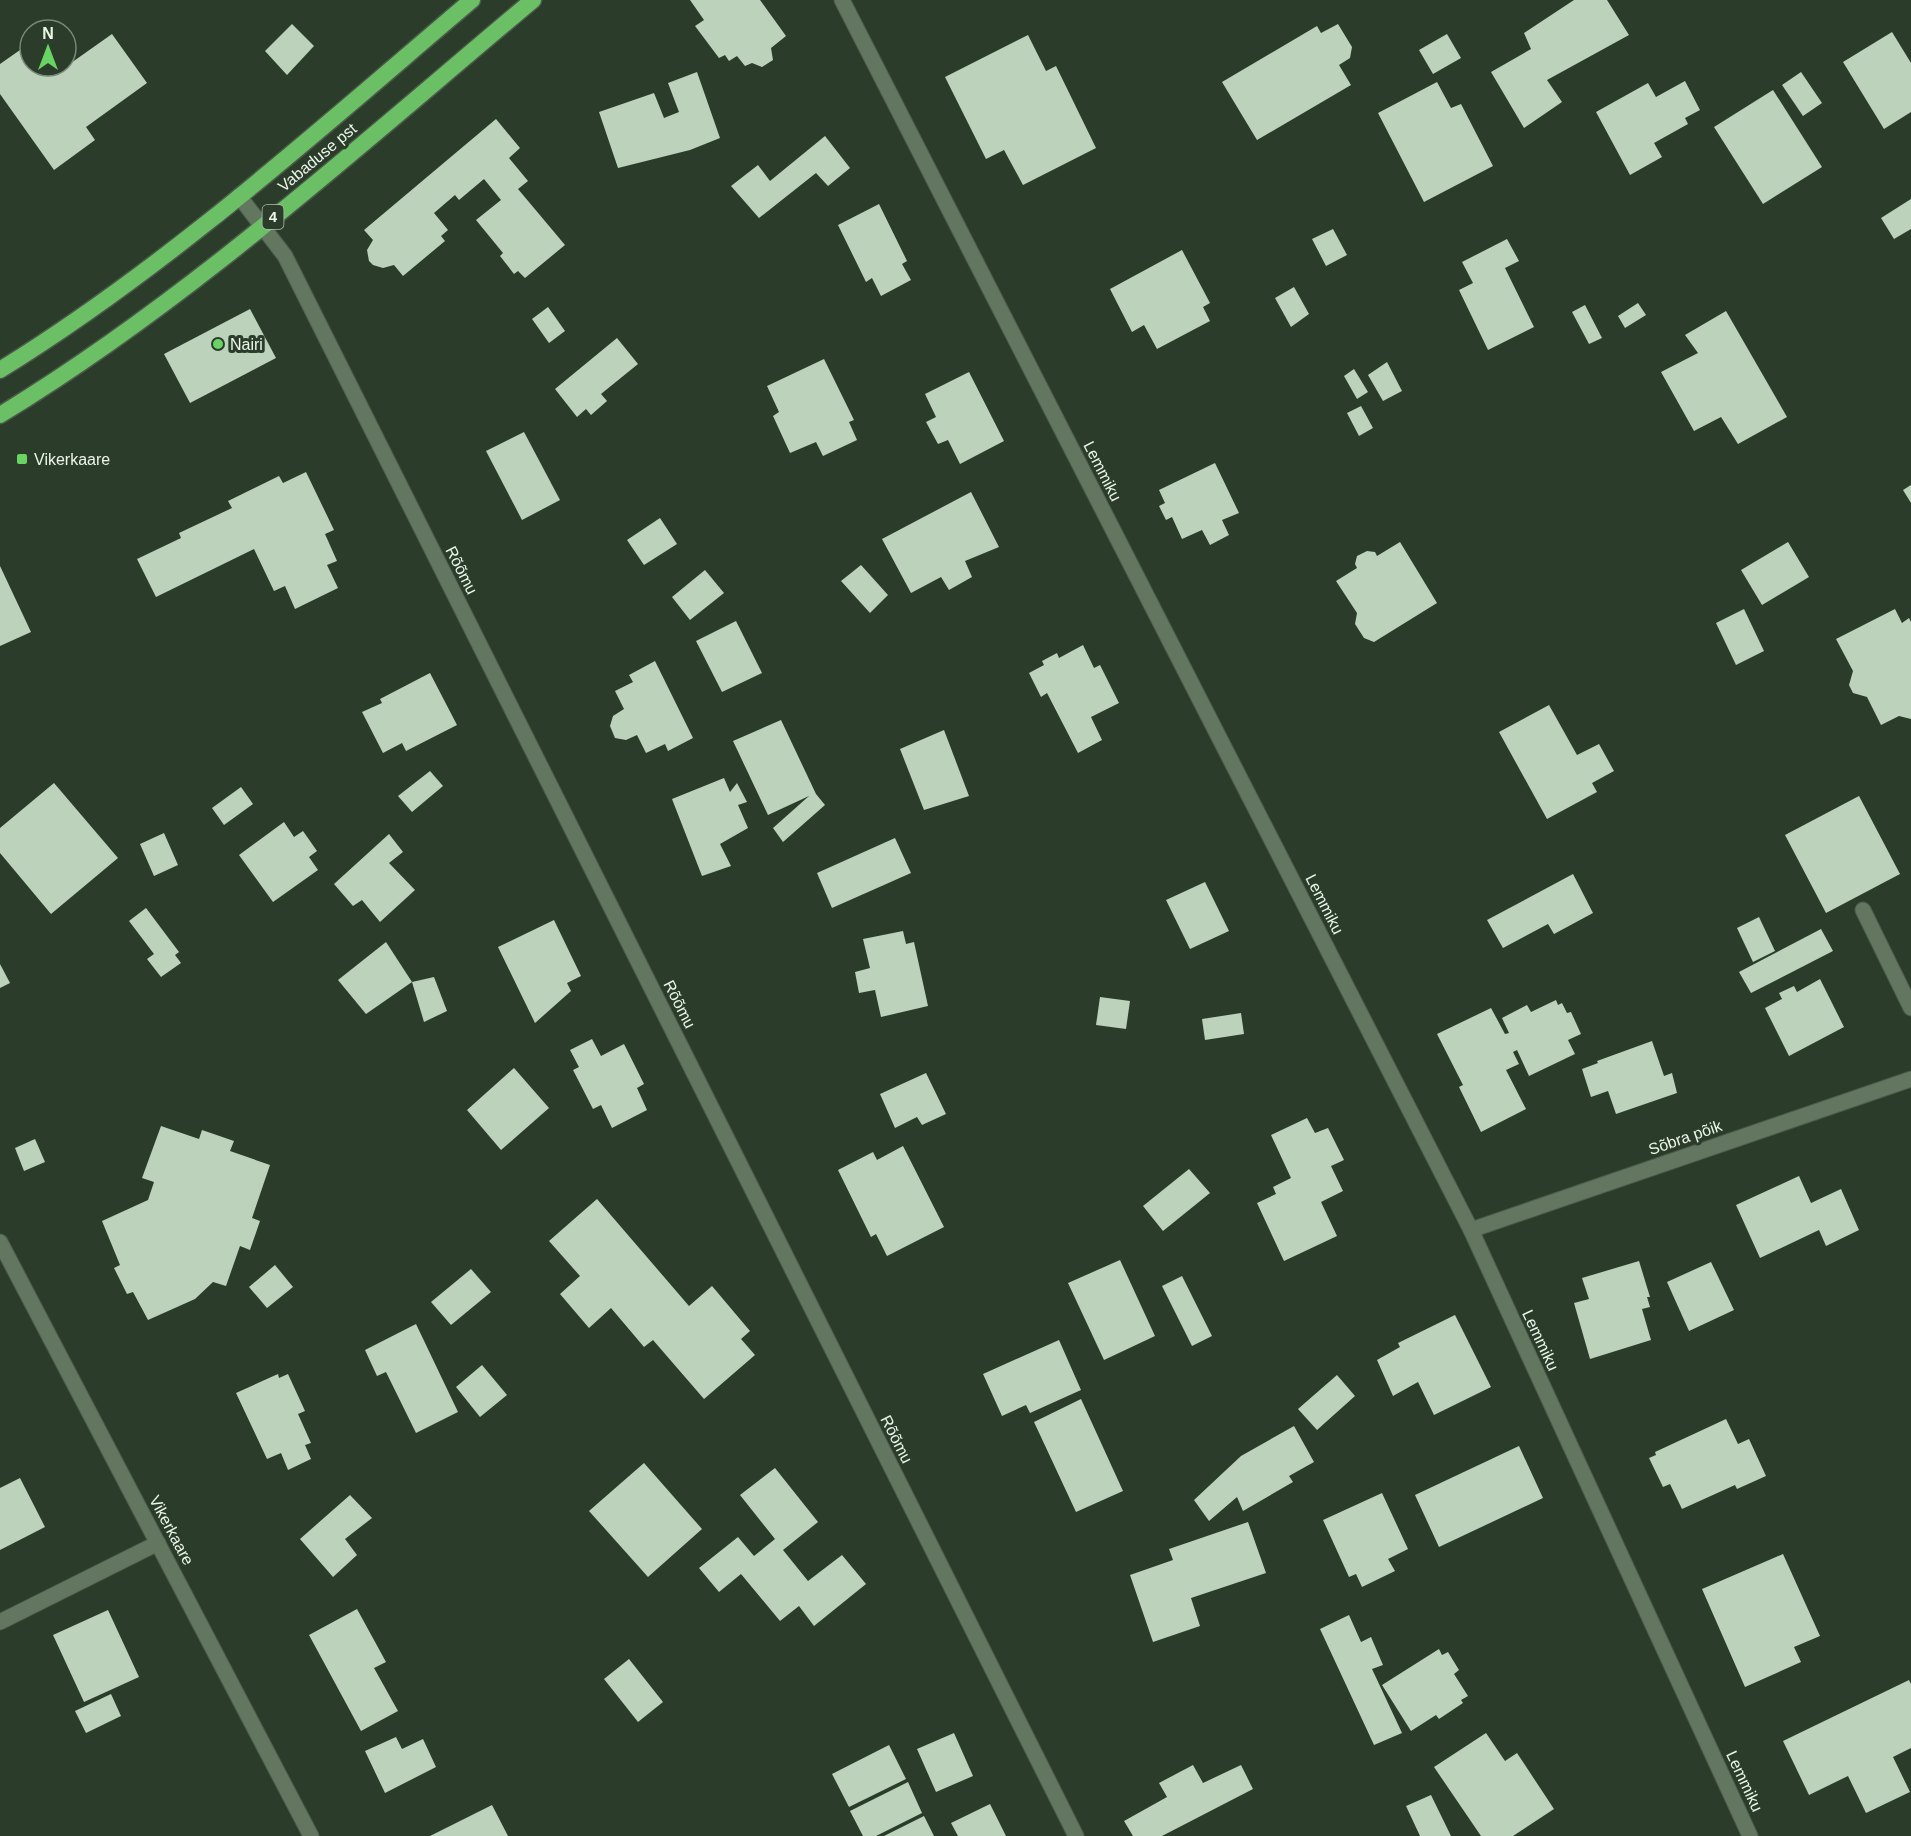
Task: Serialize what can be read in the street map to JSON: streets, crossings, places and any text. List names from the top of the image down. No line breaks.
{"streets":{"highway":["Vabaduse pst","4"],"street":["Lemmiku","Rõõmu","Sõbra põik","Vikerkaare"]},"crossings":[["Vabaduse pst","Rõõmu"],["Lemmiku","Sõbra põik"]],"places":{"other":["Nairi"],"transit":["Vikerkaare"]},"north":"top"}
